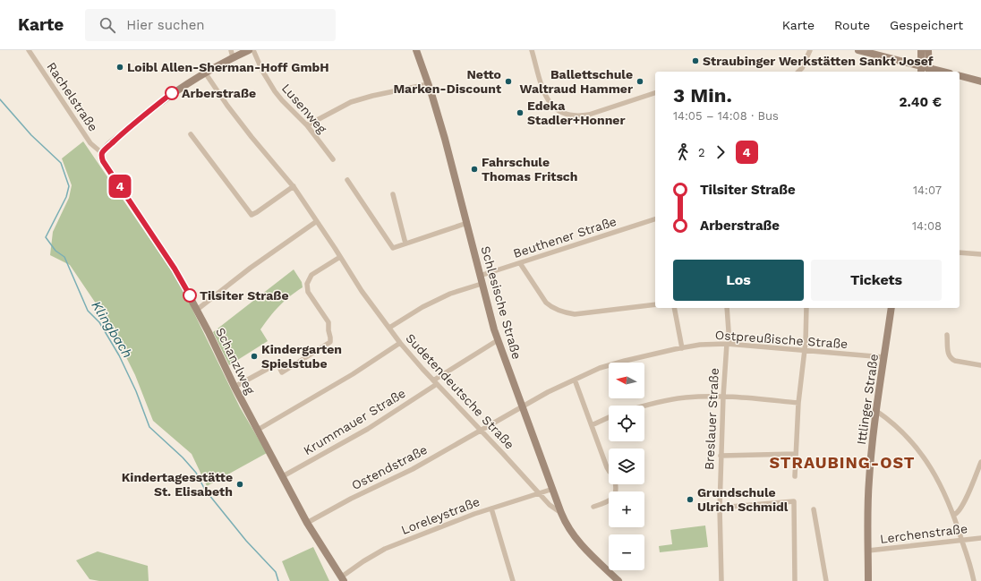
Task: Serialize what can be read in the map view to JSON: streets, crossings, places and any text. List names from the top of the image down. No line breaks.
{"streets":{"street":["Rachelstraße","Lusenweg","Beuthener Straße","Schlesische Straße","Ostpreußische Straße","Schanzlweg","Sudetendeutsche Straße","Ittlinger Straße","Breslauer Straße","Krummauer Straße","Ostendstraße","Loreleystraße","Lerchenstraße"]},"crossings":[["Rachelstraße","Schanzlweg"],["Beuthener Straße","Schlesische Straße"],["Schlesische Straße","Ostpreußische Straße"],["Schlesische Straße","Sudetendeutsche Straße"],["Schlesische Straße","Krummauer Straße"],["Schlesische Straße","Loreleystraße"],["Ostpreußische Straße","Sudetendeutsche Straße"],["Ostpreußische Straße","Ittlinger Straße"],["Ostpreußische Straße","Breslauer Straße"],["Ostpreußische Straße","Ostendstraße"],["Schanzlweg","Krummauer Straße"],["Schanzlweg","Ostendstraße"],["Schanzlweg","Loreleystraße"],["Sudetendeutsche Straße","Krummauer Straße"],["Sudetendeutsche Straße","Ostendstraße"],["Sudetendeutsche Straße","Loreleystraße"],["Ittlinger Straße","Lerchenstraße"]],"districts":["STRAUBING-OST"],"water":["Klingbach"],"places":["Straubinger Werkstätten Sankt Josef","Loibl Allen-Sherman-Hoff GmbH","Netto Marken-Discount","Ballettschule Waltraud Hammer","Arberstraße","Edeka Stadler+Honner","Fahrschule Thomas Fritsch","Tilsiter Straße","Kindergarten Spielstube","Kindertagesstätte St. Elisabeth","Grundschule Ulrich Schmidl"],"lines":["bus line 4"],"north":"left","page":{"header":"Karte","search":"Hier suchen","nav":["Karte","Route","Gespeichert"],"on_map":"4","heading":["3 Min.","14:05 – 14:08 · Bus","2.40 €"],"legs":["2","4"],"list":[{"name":"Tilsiter Straße","value":"14:07"},{"name":"Arberstraße","value":"14:08"}],"buttons":["Los","Tickets"],"map_buttons":["+","−"]}}
